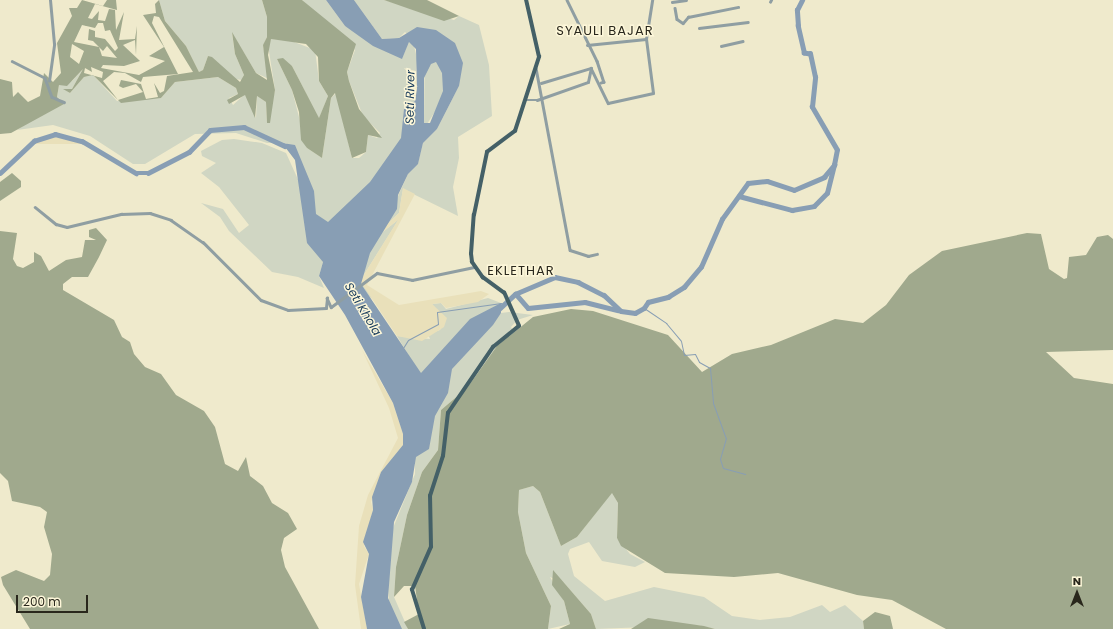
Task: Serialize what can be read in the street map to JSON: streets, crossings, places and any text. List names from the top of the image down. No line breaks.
{"districts":["SYAULI BAJAR","EKLETHAR"],"water":["Seti River","Seti Khola"],"scale_bar":"200 m","north":"top"}
